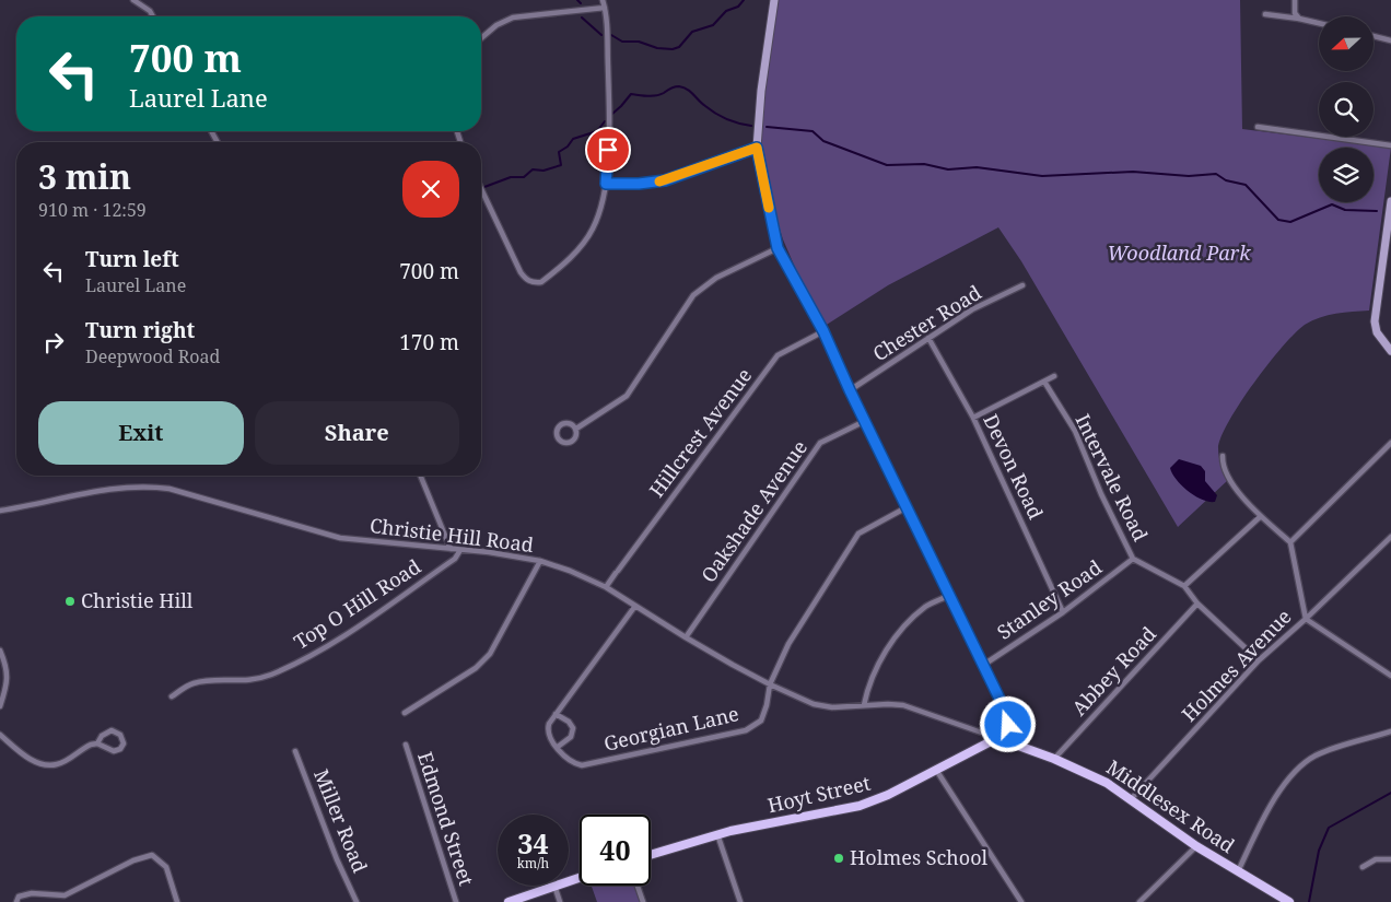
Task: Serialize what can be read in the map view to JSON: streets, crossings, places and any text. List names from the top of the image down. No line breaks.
{"streets":{"main road":["Hoyt Street","Middlesex Road"],"street":["Chester Road","Hillcrest Avenue","Devon Road","Intervale Road","Oakshade Avenue","Christie Hill Road","Stanley Road","Top O Hill Road","Holmes Avenue","Abbey Road","Georgian Lane","Edmond Street","Miller Road"]},"crossings":[["Chester Road","Devon Road"],["Hillcrest Avenue","Christie Hill Road"],["Devon Road","Stanley Road"],["Intervale Road","Stanley Road"],["Intervale Road","Holmes Avenue"],["Intervale Road","Abbey Road"],["Oakshade Avenue","Christie Hill Road"],["Christie Hill Road","Top O Hill Road"],["Christie Hill Road","Georgian Lane"],["Christie Hill Road","Hoyt Street"],["Christie Hill Road","Middlesex Road"],["Holmes Avenue","Middlesex Road"],["Abbey Road","Middlesex Road"],["Hoyt Street","Middlesex Road"]],"parks":["Woodland Park"],"places":["Christie Hill","Holmes School"],"north":"left","page":{"turn":["700 m","Laurel Lane"],"heading":["3 min","910 m · 12:59"],"list":[{"name":"Turn left","note":"Laurel Lane","value":"700 m"},{"name":"Turn right","note":"Deepwood Road","value":"170 m"}],"buttons":["Exit","Share"],"speed":"34 km/h","limit":"40"}}
